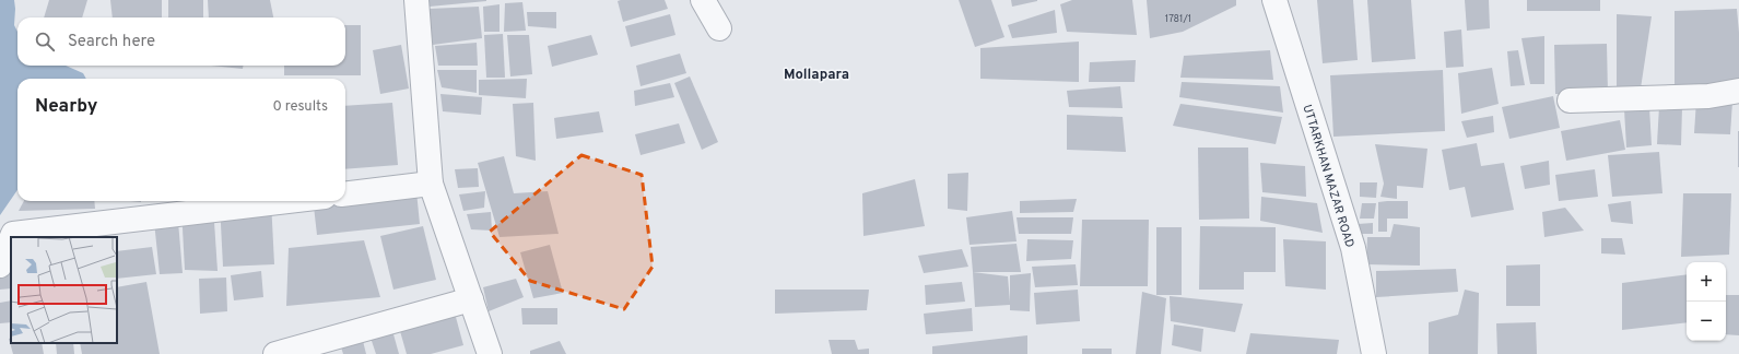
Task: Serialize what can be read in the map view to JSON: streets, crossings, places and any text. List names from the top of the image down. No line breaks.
{"streets":{"street":["UTTARKHAN MAZAR ROAD"]},"districts":["Mollapara"],"house_numbers":["1781/1"],"page":{"search":"Search here","heading":["Nearby","0 results"],"map_buttons":["+","−"]}}
